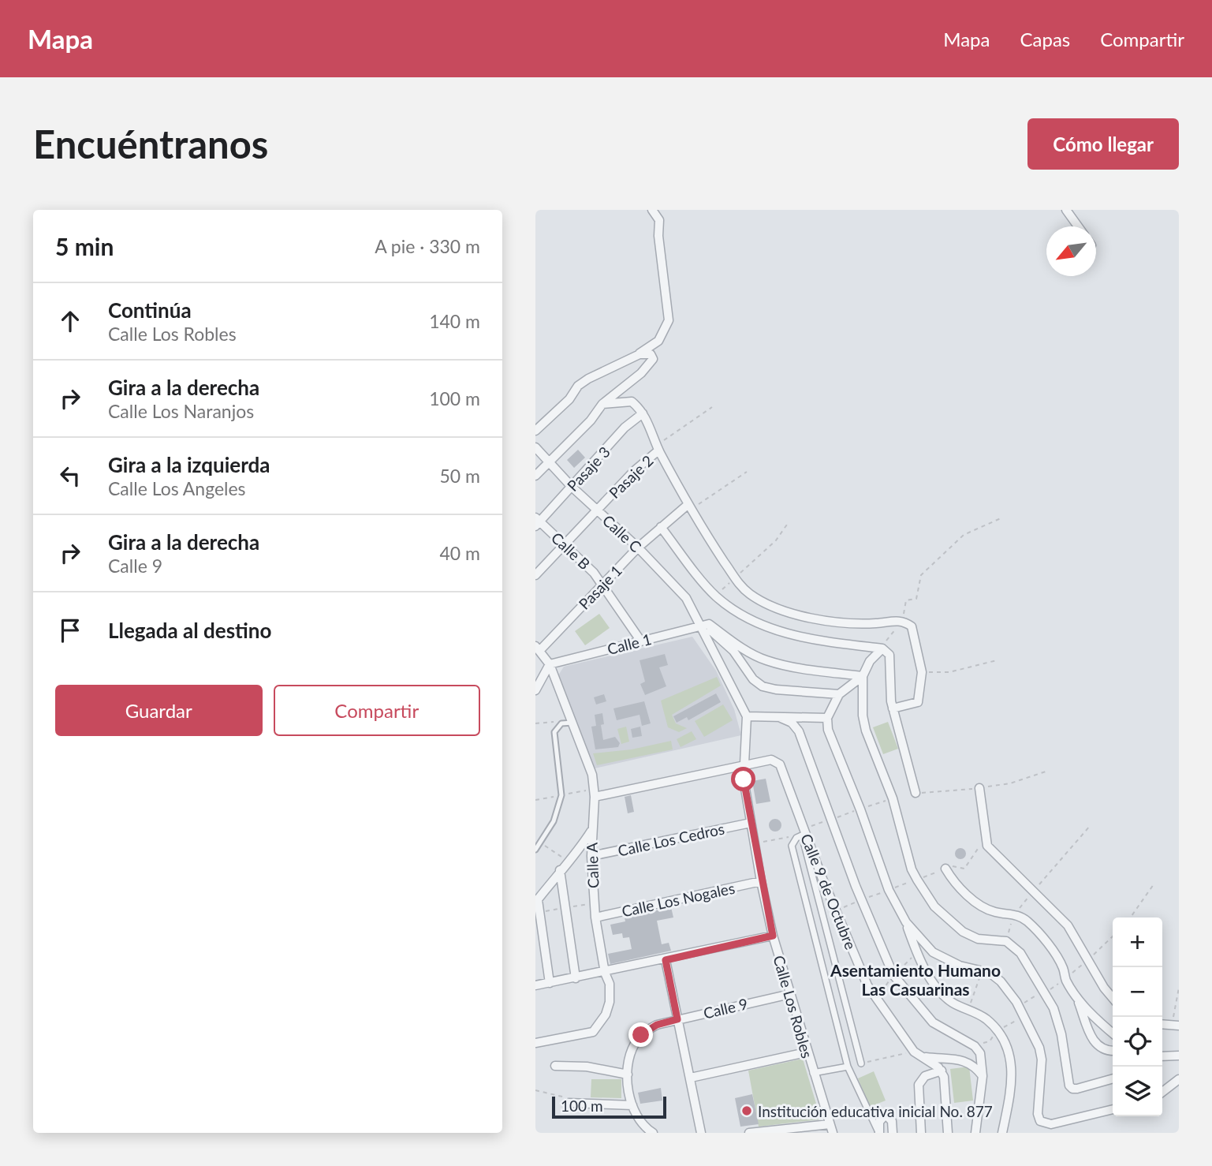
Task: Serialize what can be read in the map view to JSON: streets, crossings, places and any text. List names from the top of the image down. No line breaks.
{"streets":{"street":["Pasaje 3","Pasaje 2","Calle C","Calle B","Pasaje 1","Calle 1","Calle Los Cedros","Calle A","Calle 9 de Octubre","Calle Los Nogales","Calle Los Robles","Calle 9"]},"crossings":[["Pasaje 3","Calle C"],["Pasaje 3","Calle B"],["Pasaje 2","Calle C"],["Pasaje 2","Calle B"],["Calle C","Pasaje 1"],["Calle C","Calle 1"],["Calle C","Calle Los Robles"],["Calle B","Pasaje 1"],["Calle B","Calle 1"],["Pasaje 1","Calle A"],["Calle 1","Calle A"],["Calle 1","Calle Los Robles"],["Calle Los Cedros","Calle A"],["Calle Los Cedros","Calle Los Robles"],["Calle A","Calle Los Nogales"],["Calle 9 de Octubre","Calle Los Robles"],["Calle Los Nogales","Calle Los Robles"],["Calle Los Robles","Calle 9"]],"districts":["Asentamiento Humano Las Casuarinas"],"places":["Institución educativa inicial No. 877"],"scale_bar":"100 m","north":"bottom left","page":{"header":"Mapa","nav":["Mapa","Capas","Compartir"],"buttons":["Cómo llegar",["Guardar","Compartir"]],"title":"Encuéntranos","heading":["5 min","A pie · 330 m"],"list":[["Continúa","Calle Los Robles","140 m"],["Gira a la derecha","Calle Los Naranjos","100 m"],["Gira a la izquierda","Calle Los Angeles","50 m"],["Gira a la derecha","Calle 9","40 m"],"Llegada al destino"],"map_buttons":["+","−"],"scale":"100 m"}}
